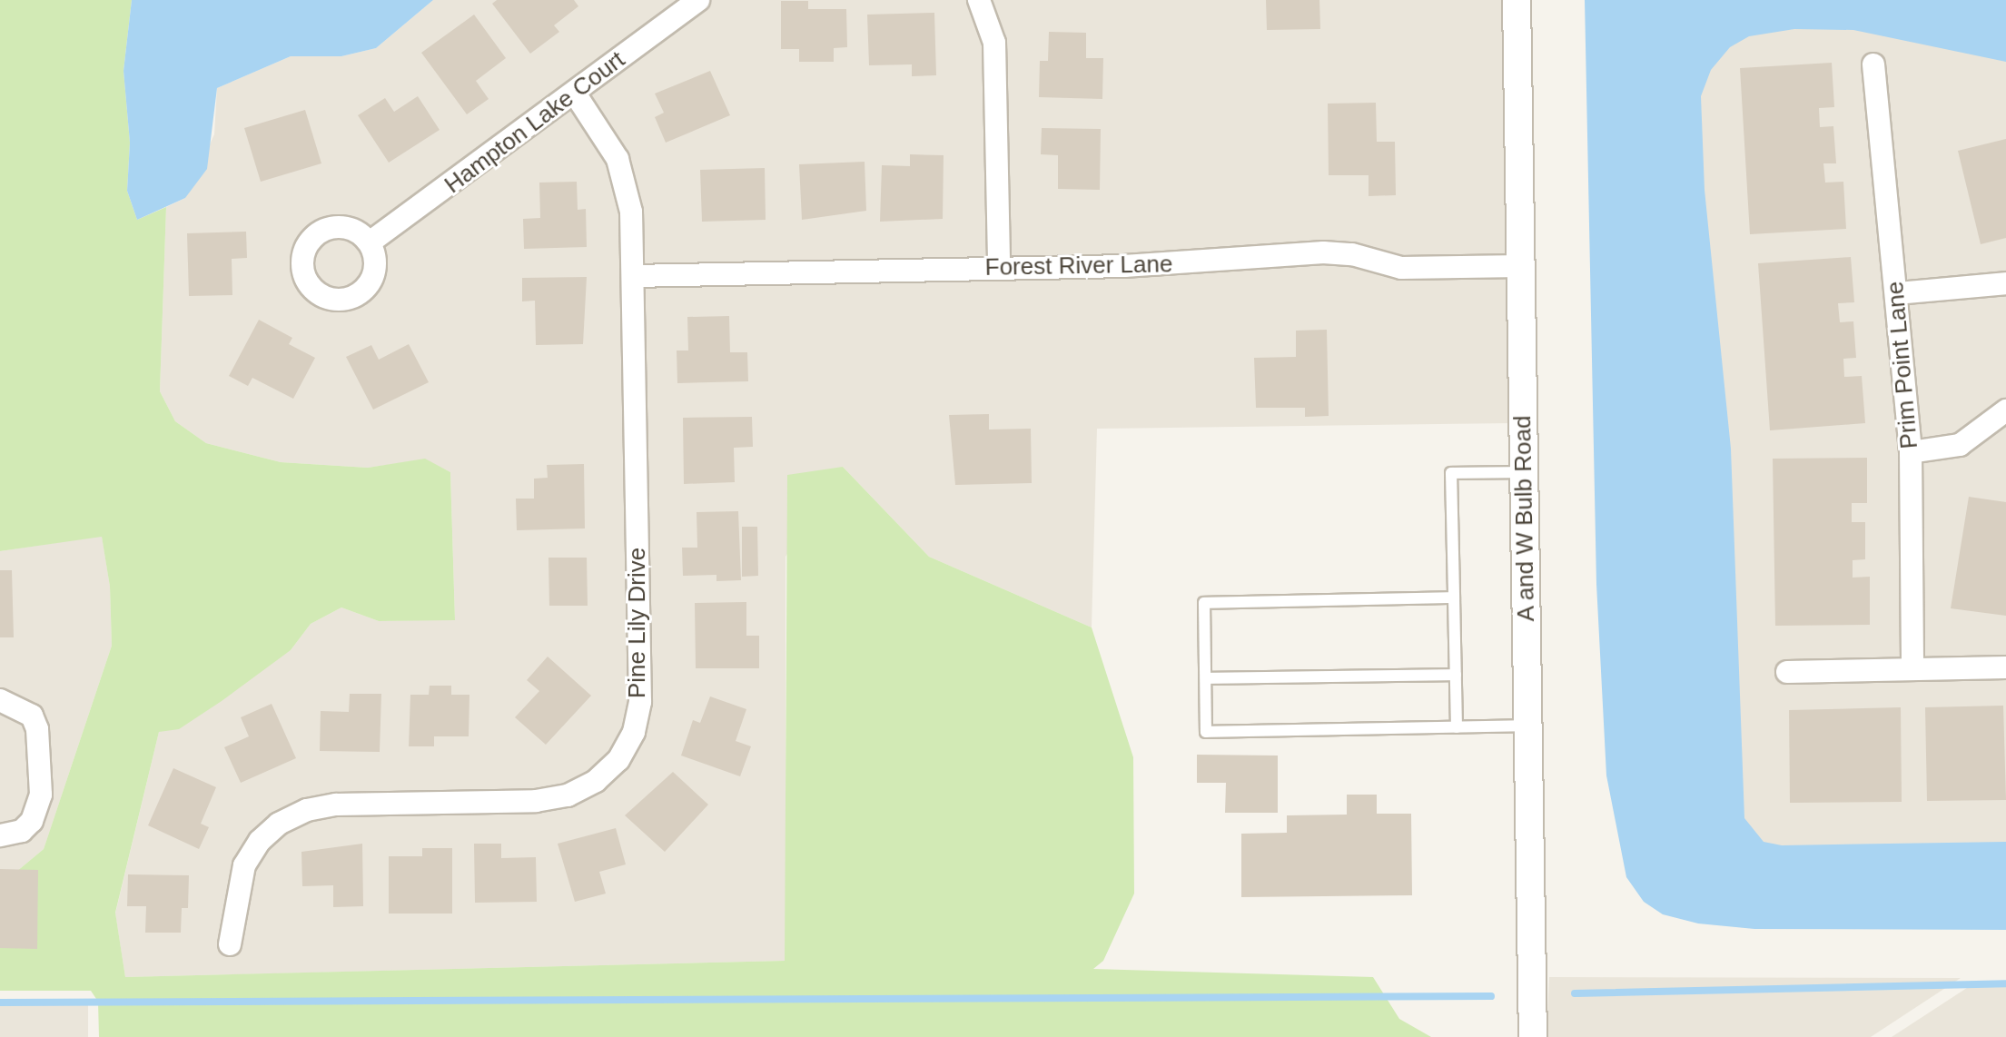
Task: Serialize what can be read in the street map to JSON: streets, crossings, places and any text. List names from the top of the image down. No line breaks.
{"streets":{"street":["Hampton Lake Court","Forest River Lane","Prim Point Lane","A and W Bulb Road","Pine Lily Drive"]},"crossings":[["Hampton Lake Court","Pine Lily Drive"],["Forest River Lane","A and W Bulb Road"],["Forest River Lane","Pine Lily Drive"]]}
